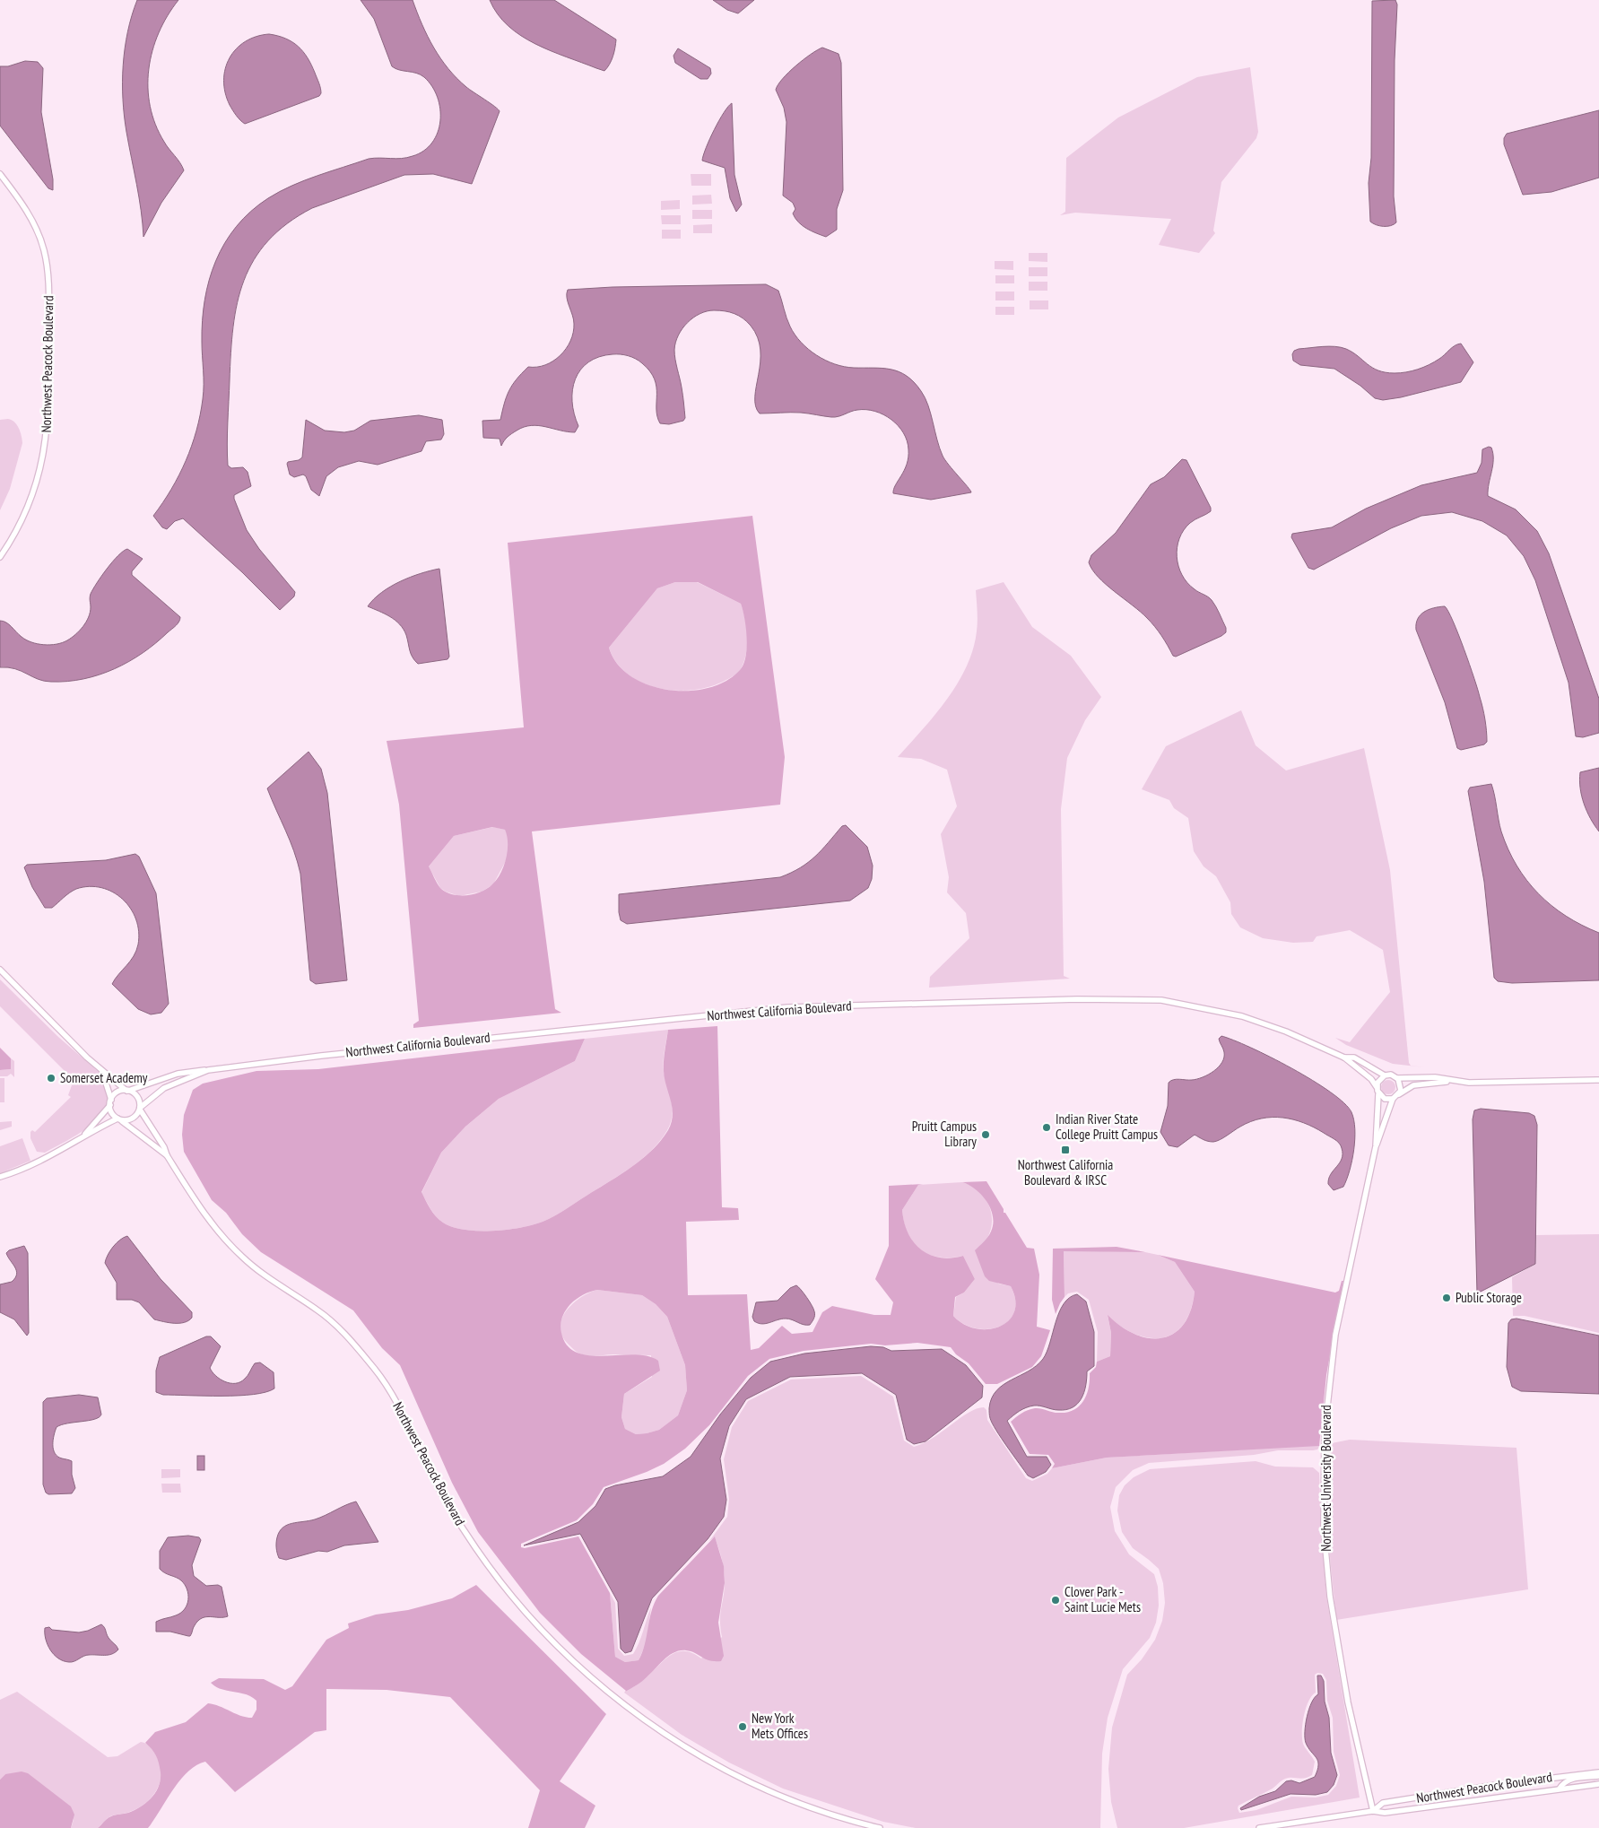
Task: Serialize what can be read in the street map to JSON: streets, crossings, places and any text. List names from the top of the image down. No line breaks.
{"streets":{"street":["Northwest Peacock Boulevard","Northwest California Boulevard","Northwest University Boulevard"]},"crossings":[["Northwest Peacock Boulevard","Northwest California Boulevard"],["Northwest Peacock Boulevard","Northwest University Boulevard"],["Northwest California Boulevard","Northwest University Boulevard"]],"places":{"other":["Somerset Academy","Indian River State College Pruitt Campus","Pruitt Campus Library","Public Storage","Clover Park - Saint Lucie Mets","New York Mets Offices"],"transit":["Northwest California Boulevard & IRSC"]}}
